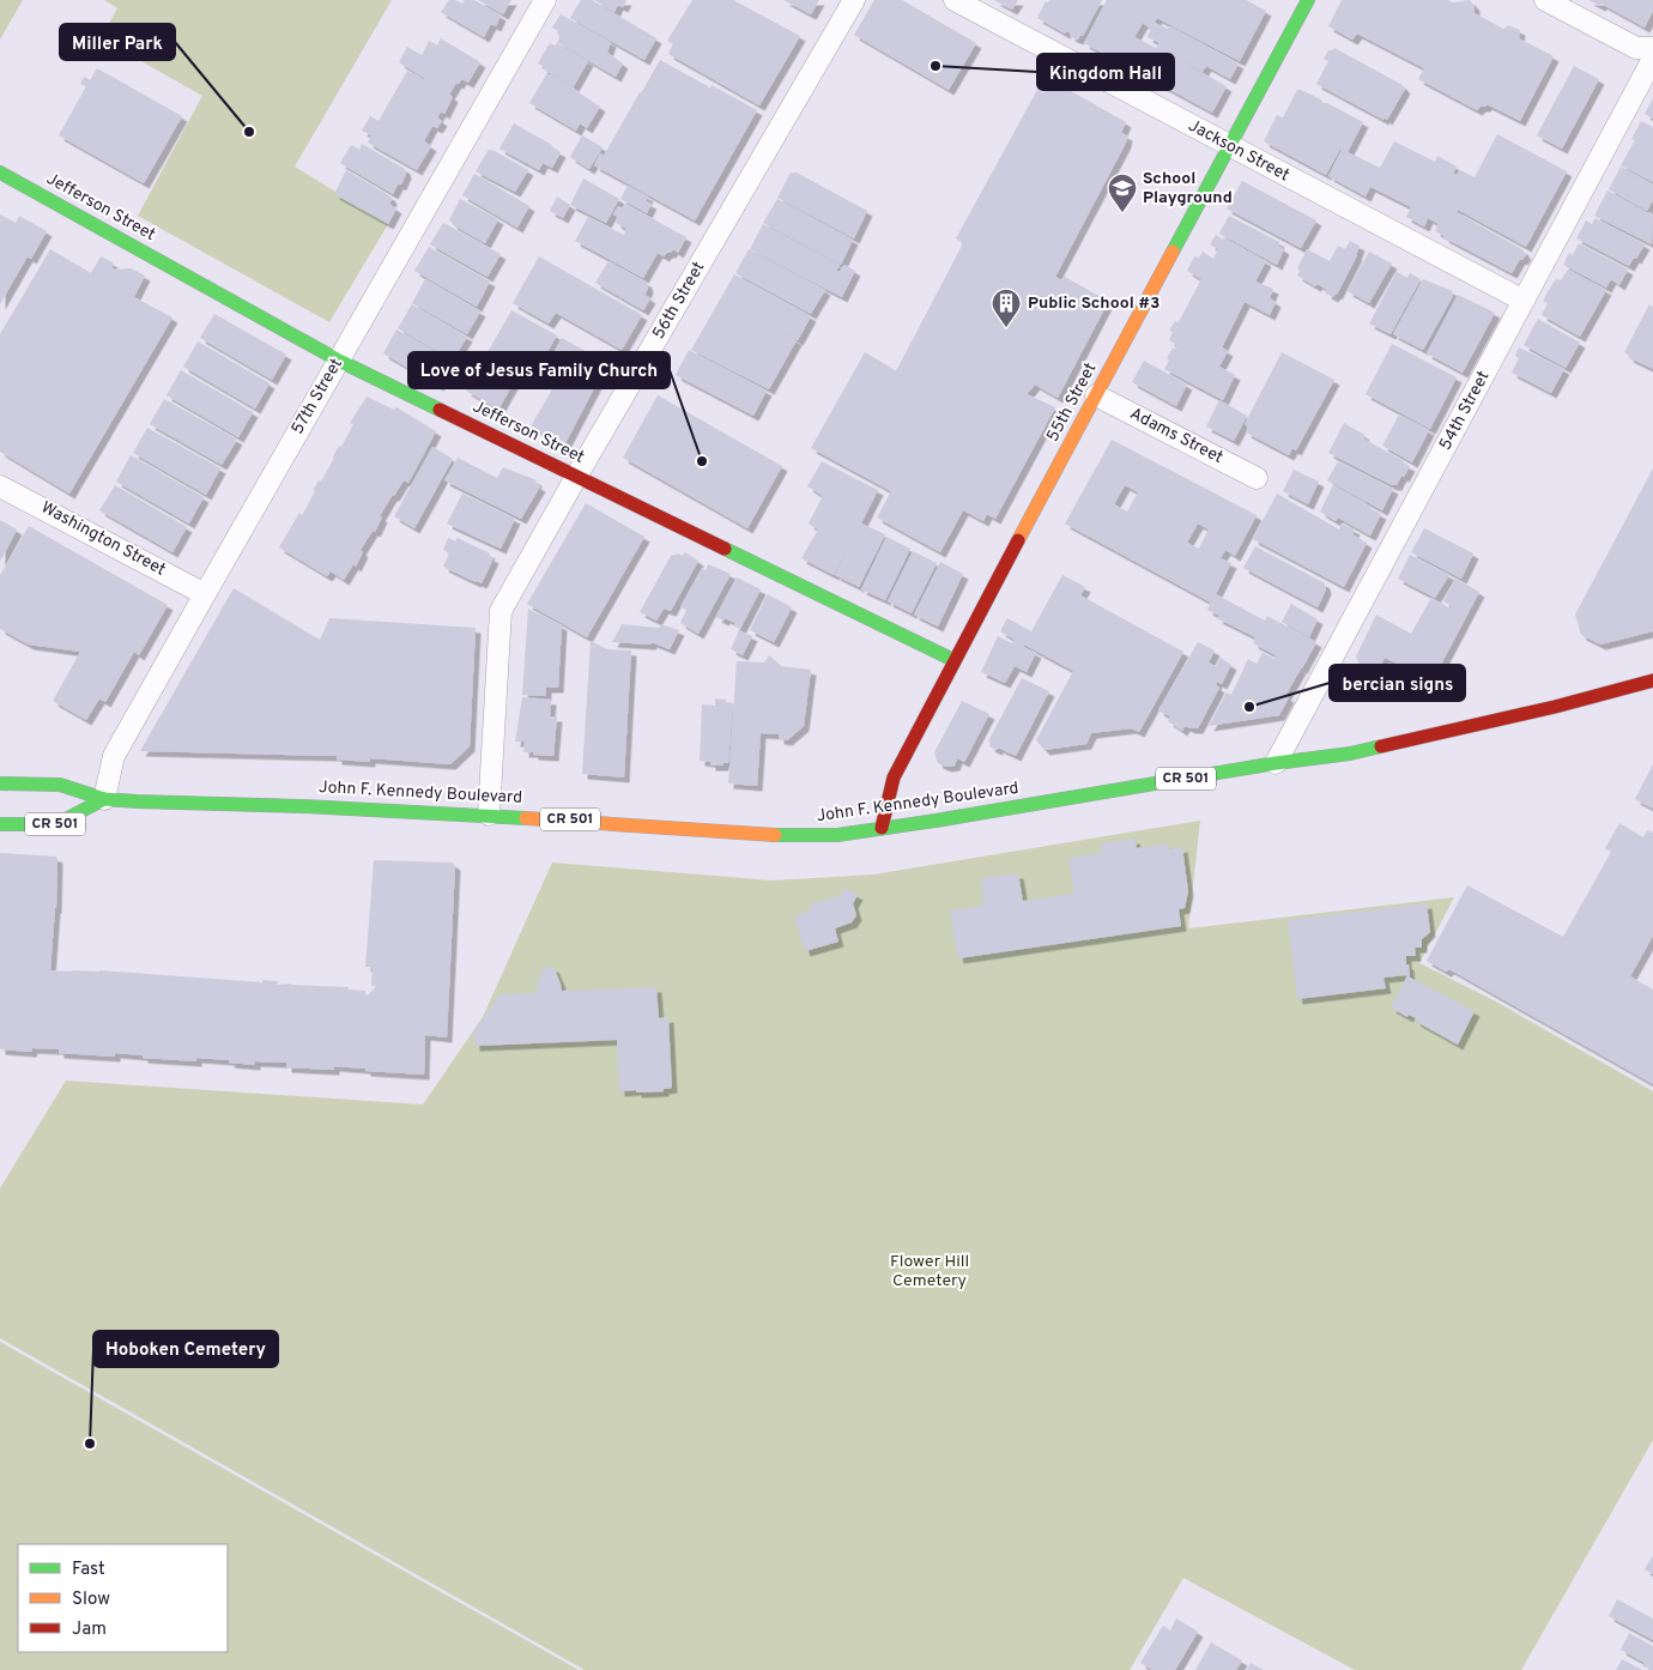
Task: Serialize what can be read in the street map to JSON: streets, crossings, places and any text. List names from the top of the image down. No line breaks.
{"streets":{"street":["Jackson Street","Jefferson Street","56th Street","57th Street","55th Street","54th Street","Adams Street","Washington Street","CR 501","John F. Kennedy Boulevard"]},"crossings":[["Jackson Street","55th Street"],["Jackson Street","54th Street"],["Jefferson Street","56th Street"],["Jefferson Street","57th Street"],["Jefferson Street","55th Street"],["56th Street","John F. Kennedy Boulevard"],["57th Street","Washington Street"],["57th Street","CR 501"],["57th Street","John F. Kennedy Boulevard"],["55th Street","Adams Street"],["55th Street","John F. Kennedy Boulevard"],["54th Street","John F. Kennedy Boulevard"],["CR 501","John F. Kennedy Boulevard"]],"parks":["Flower Hill Cemetery"],"places":{"other":["Kingdom Hall","Miller Park","Love of Jesus Family Church","bercian signs","Hoboken Cemetery"],"school or university":["School Playground"],"building":["Public School #3"]},"legend":["Fast","Slow","Jam"]}
